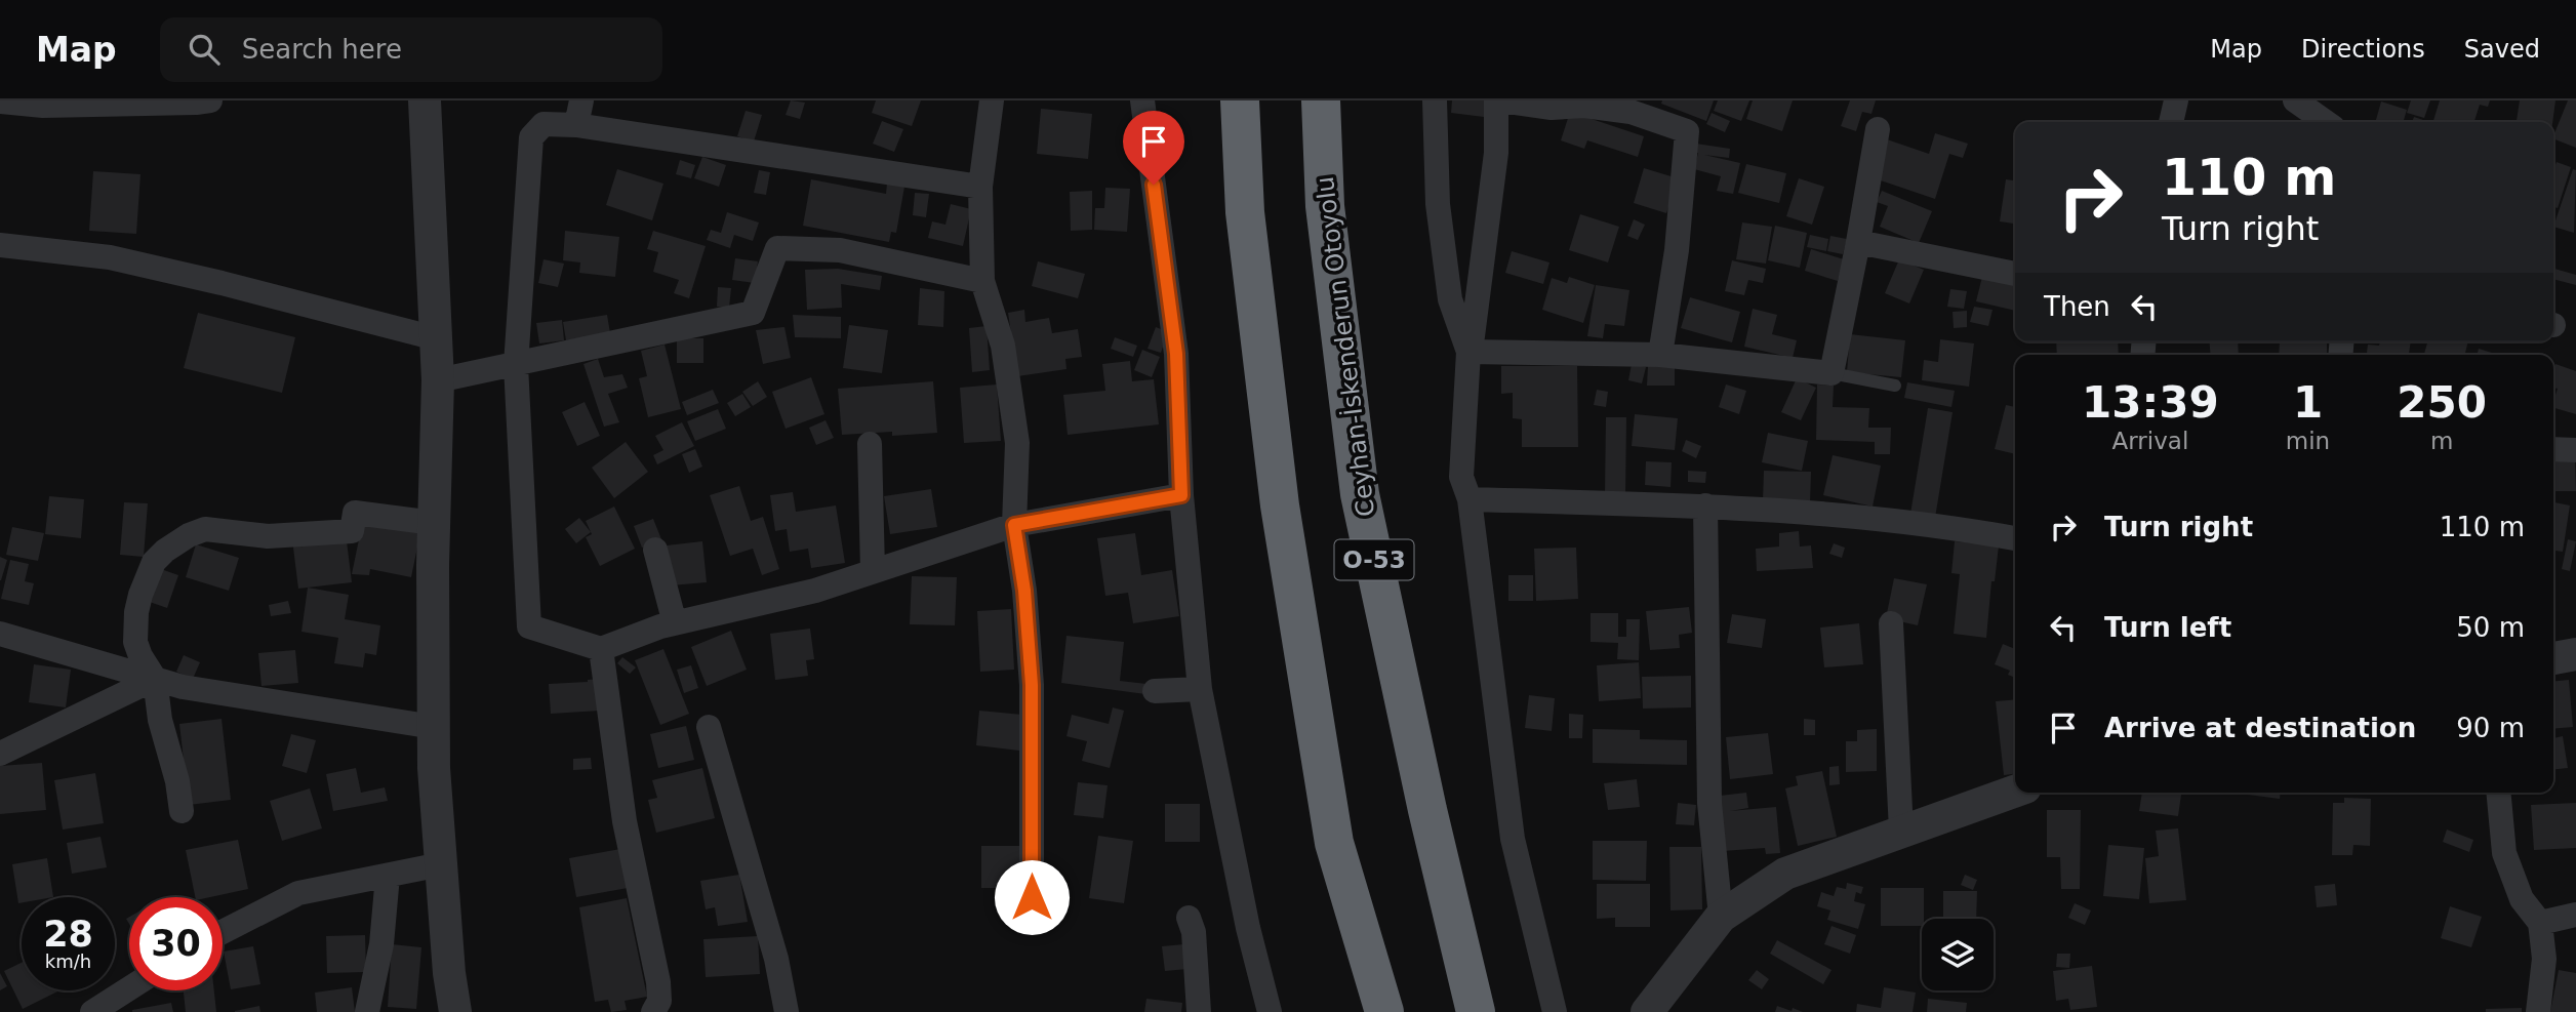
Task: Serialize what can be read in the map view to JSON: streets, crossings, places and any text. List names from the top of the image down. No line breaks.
{"streets":{"highway":["Ceyhan-İskenderun Otoyolu","O-53"]},"page":{"header":"Map","search":"Search here","nav":["Map","Directions","Saved"],"turn":["110 m","Turn right"],"then":"Then","eta":["13:39","Arrival","1","min","250","m"],"list":[{"name":"Turn right","value":"110 m"},{"name":"Turn left","value":"50 m"},{"name":"Arrive at destination","value":"90 m"}],"speed":"28 km/h","limit":"30"}}
